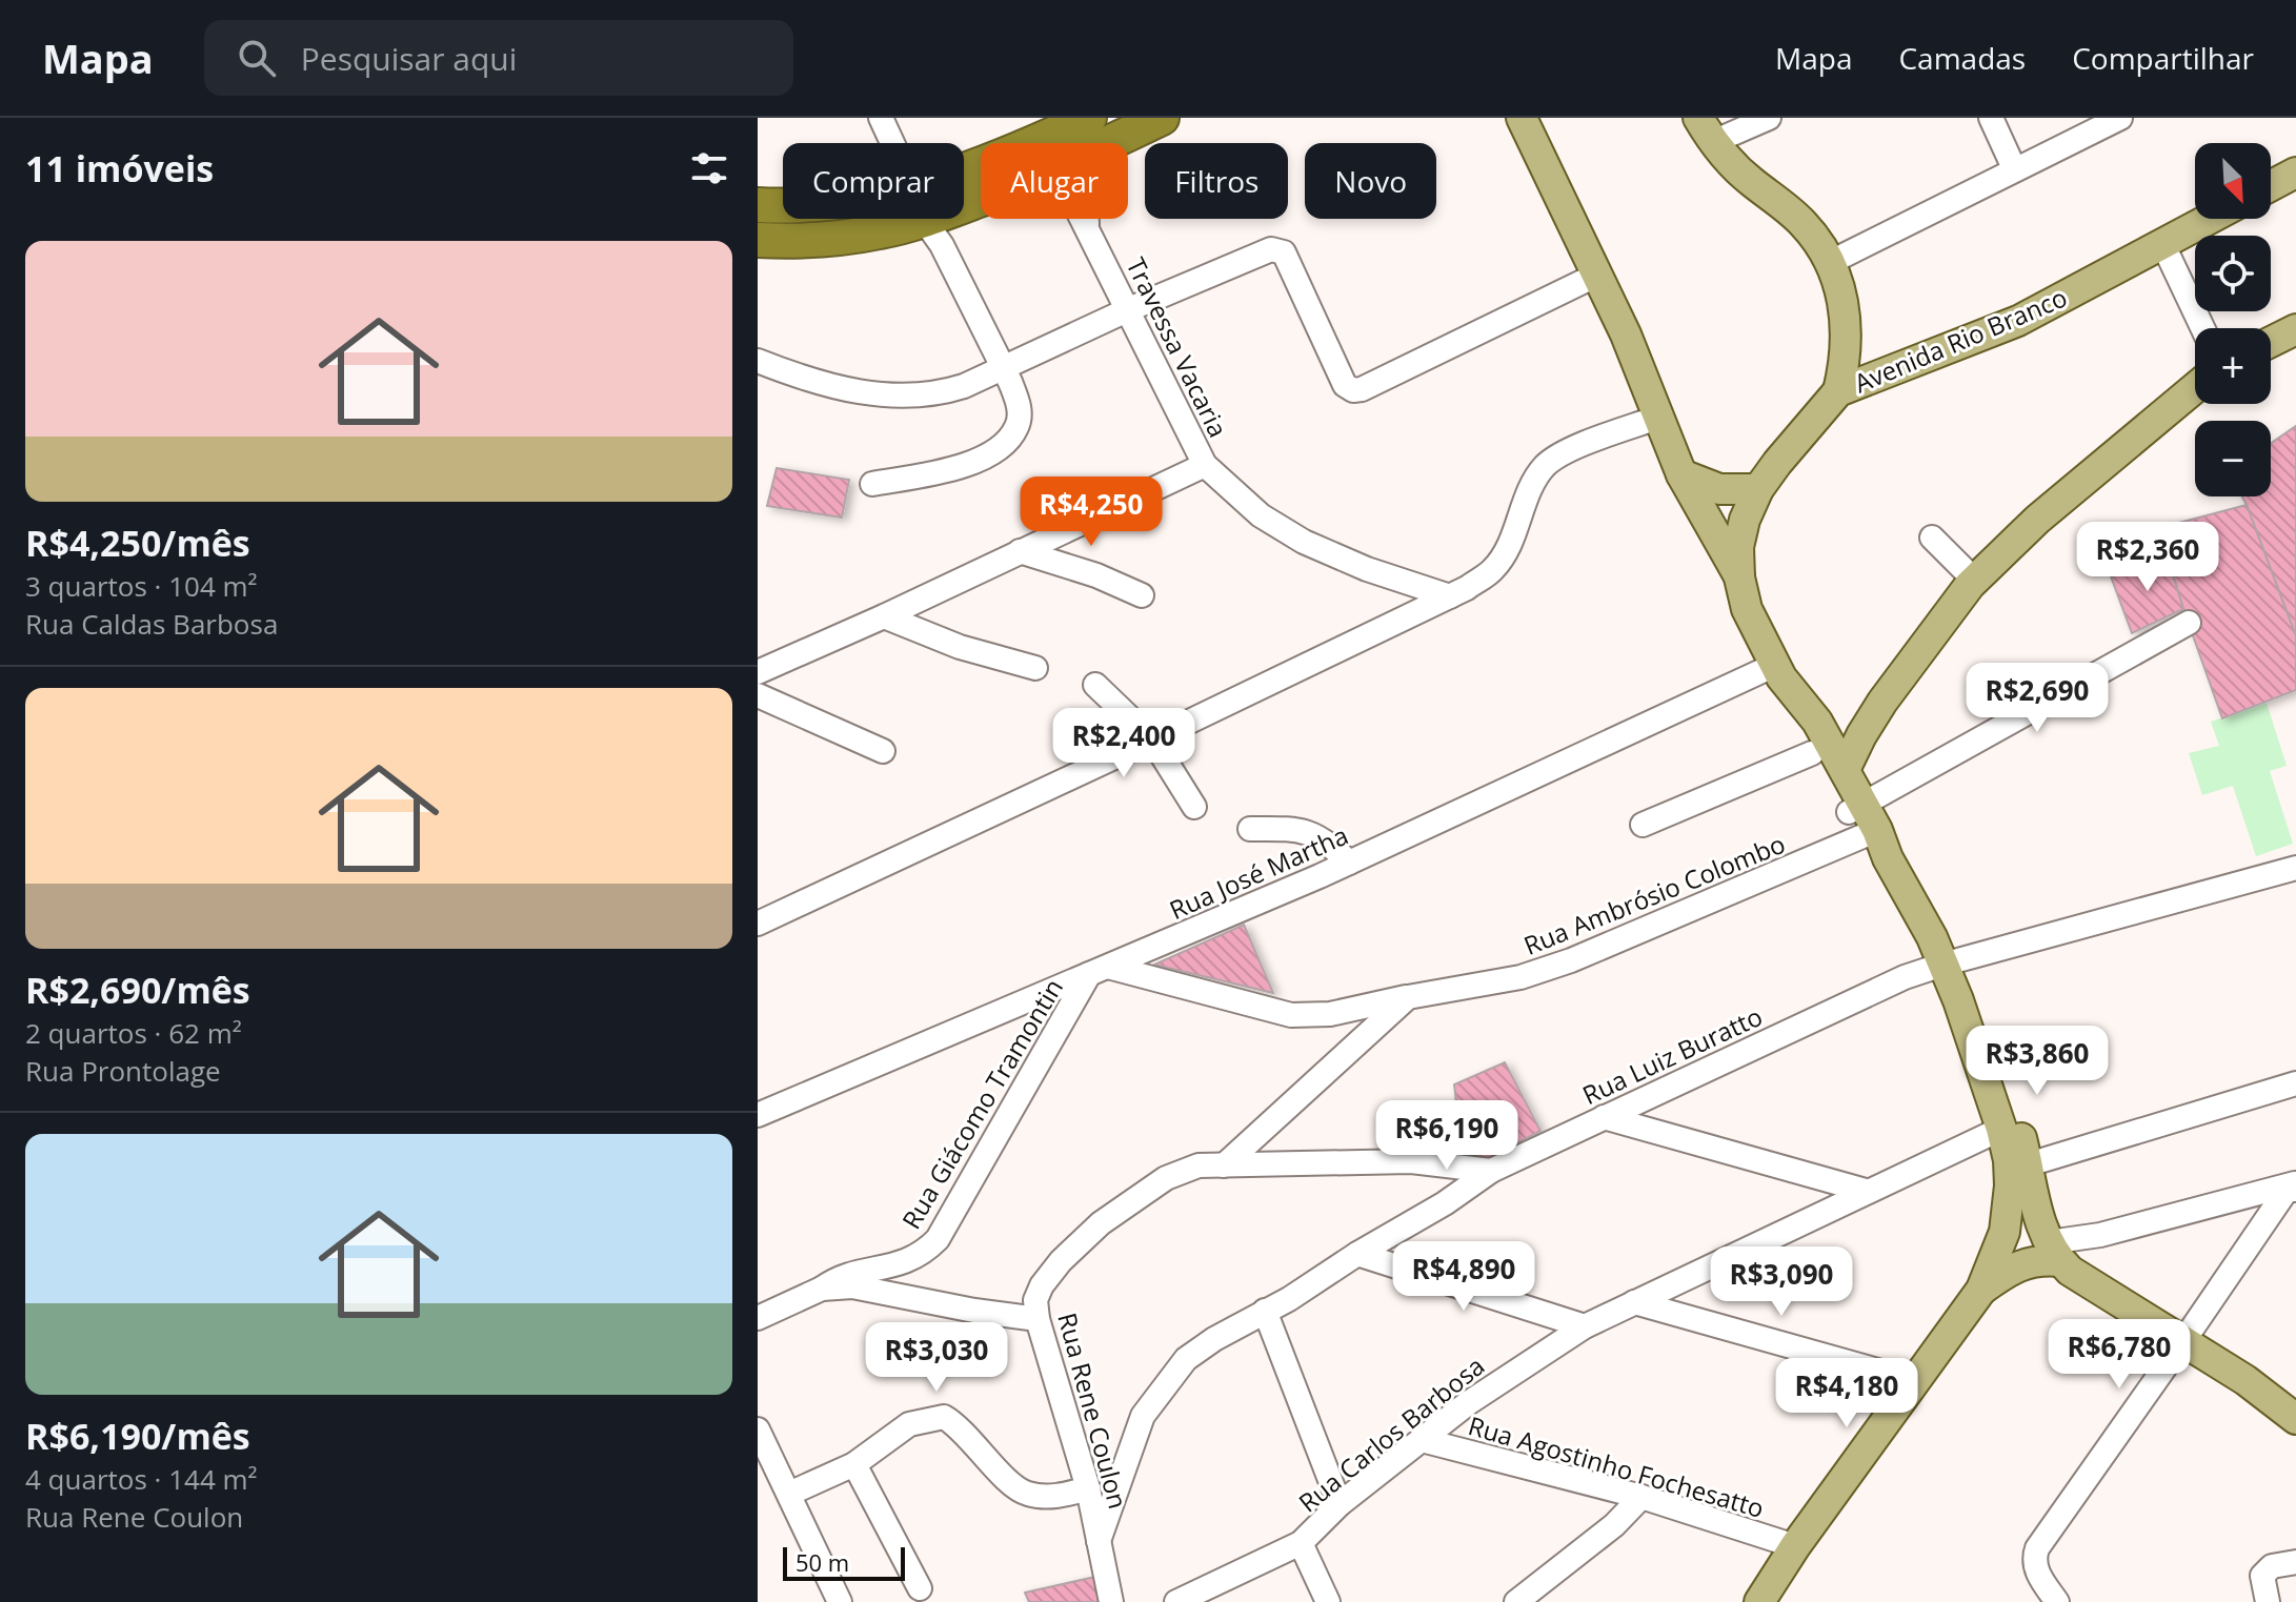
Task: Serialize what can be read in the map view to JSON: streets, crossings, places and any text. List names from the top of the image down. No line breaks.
{"streets":{"main road":["Avenida Rio Branco"],"street":["Travessa Vacaria","Rua José Martha","Rua Ambrósio Colombo","Rua Luiz Buratto","Rua Giácomo Tramontin","Rua Rene Coulon","Rua Carlos Barbosa","Rua Agostinho Fochesatto"]},"crossings":[["Avenida Rio Branco","Rua José Martha"],["Avenida Rio Branco","Rua Ambrósio Colombo"],["Avenida Rio Branco","Rua Luiz Buratto"],["Avenida Rio Branco","Rua Carlos Barbosa"],["Avenida Rio Branco","Rua Agostinho Fochesatto"],["Rua José Martha","Rua Ambrósio Colombo"],["Rua José Martha","Rua Giácomo Tramontin"],["Rua Ambrósio Colombo","Rua Giácomo Tramontin"],["Rua Luiz Buratto","Rua Rene Coulon"],["Rua Carlos Barbosa","Rua Agostinho Fochesatto"]],"scale_bar":"50 m","north":"bottom right","page":{"header":"Mapa","search":"Pesquisar aqui","nav":["Mapa","Camadas","Compartilhar"],"heading":"11 imóveis","map_buttons":["+","−"],"chip":["Comprar","Alugar","Filtros","Novo"],"list":[{"name":"R$4,250/mês","note":"3 quartos · 104 m² · Rua Caldas Barbosa"},{"name":"R$2,690/mês","note":"2 quartos · 62 m² · Rua Prontolage"},{"name":"R$6,190/mês","note":"4 quartos · 144 m² · Rua Rene Coulon"}],"price":["R$4,250","R$2,360","R$2,690","R$2,400","R$3,860","R$6,190","R$4,890","R$3,090","R$6,780","R$3,030","R$4,180"],"scale":"50 m"}}
